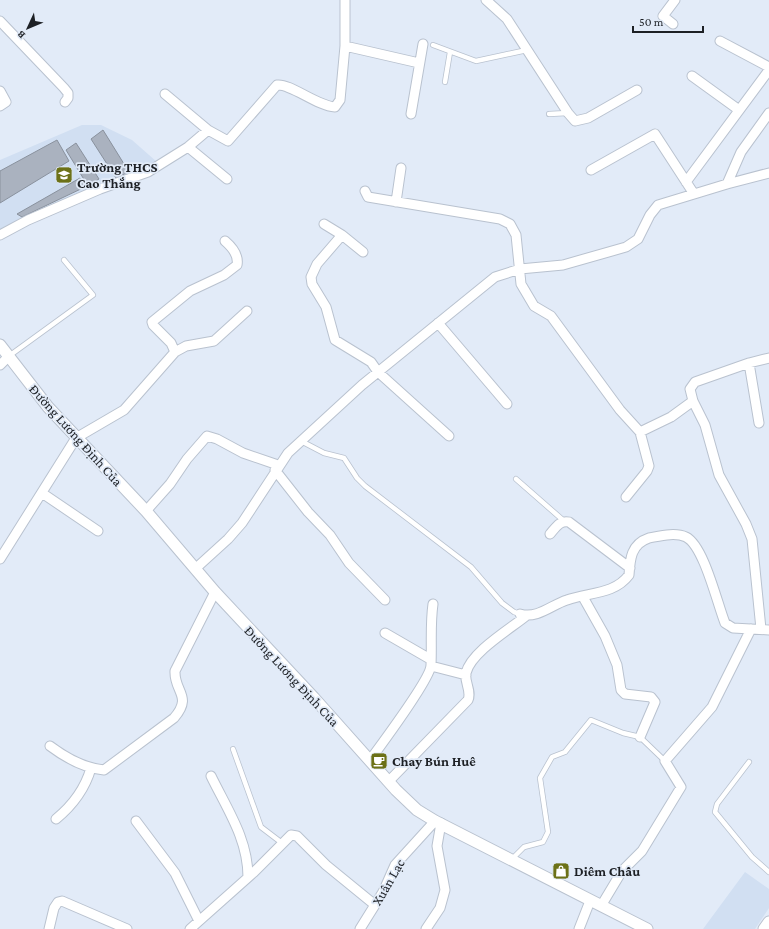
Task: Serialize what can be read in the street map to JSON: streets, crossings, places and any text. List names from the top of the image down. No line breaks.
{"streets":{"street":["Đường Lương Định Của","Xuân Lạc"]},"crossings":[["Đường Lương Định Của","Xuân Lạc"]],"places":{"school or university":["Trường THCS Cao Thắng"],"cafe":["Chay Bún Huê"],"shop":["Diêm Châu"]},"scale_bar":"50 m","north":"bottom left"}
